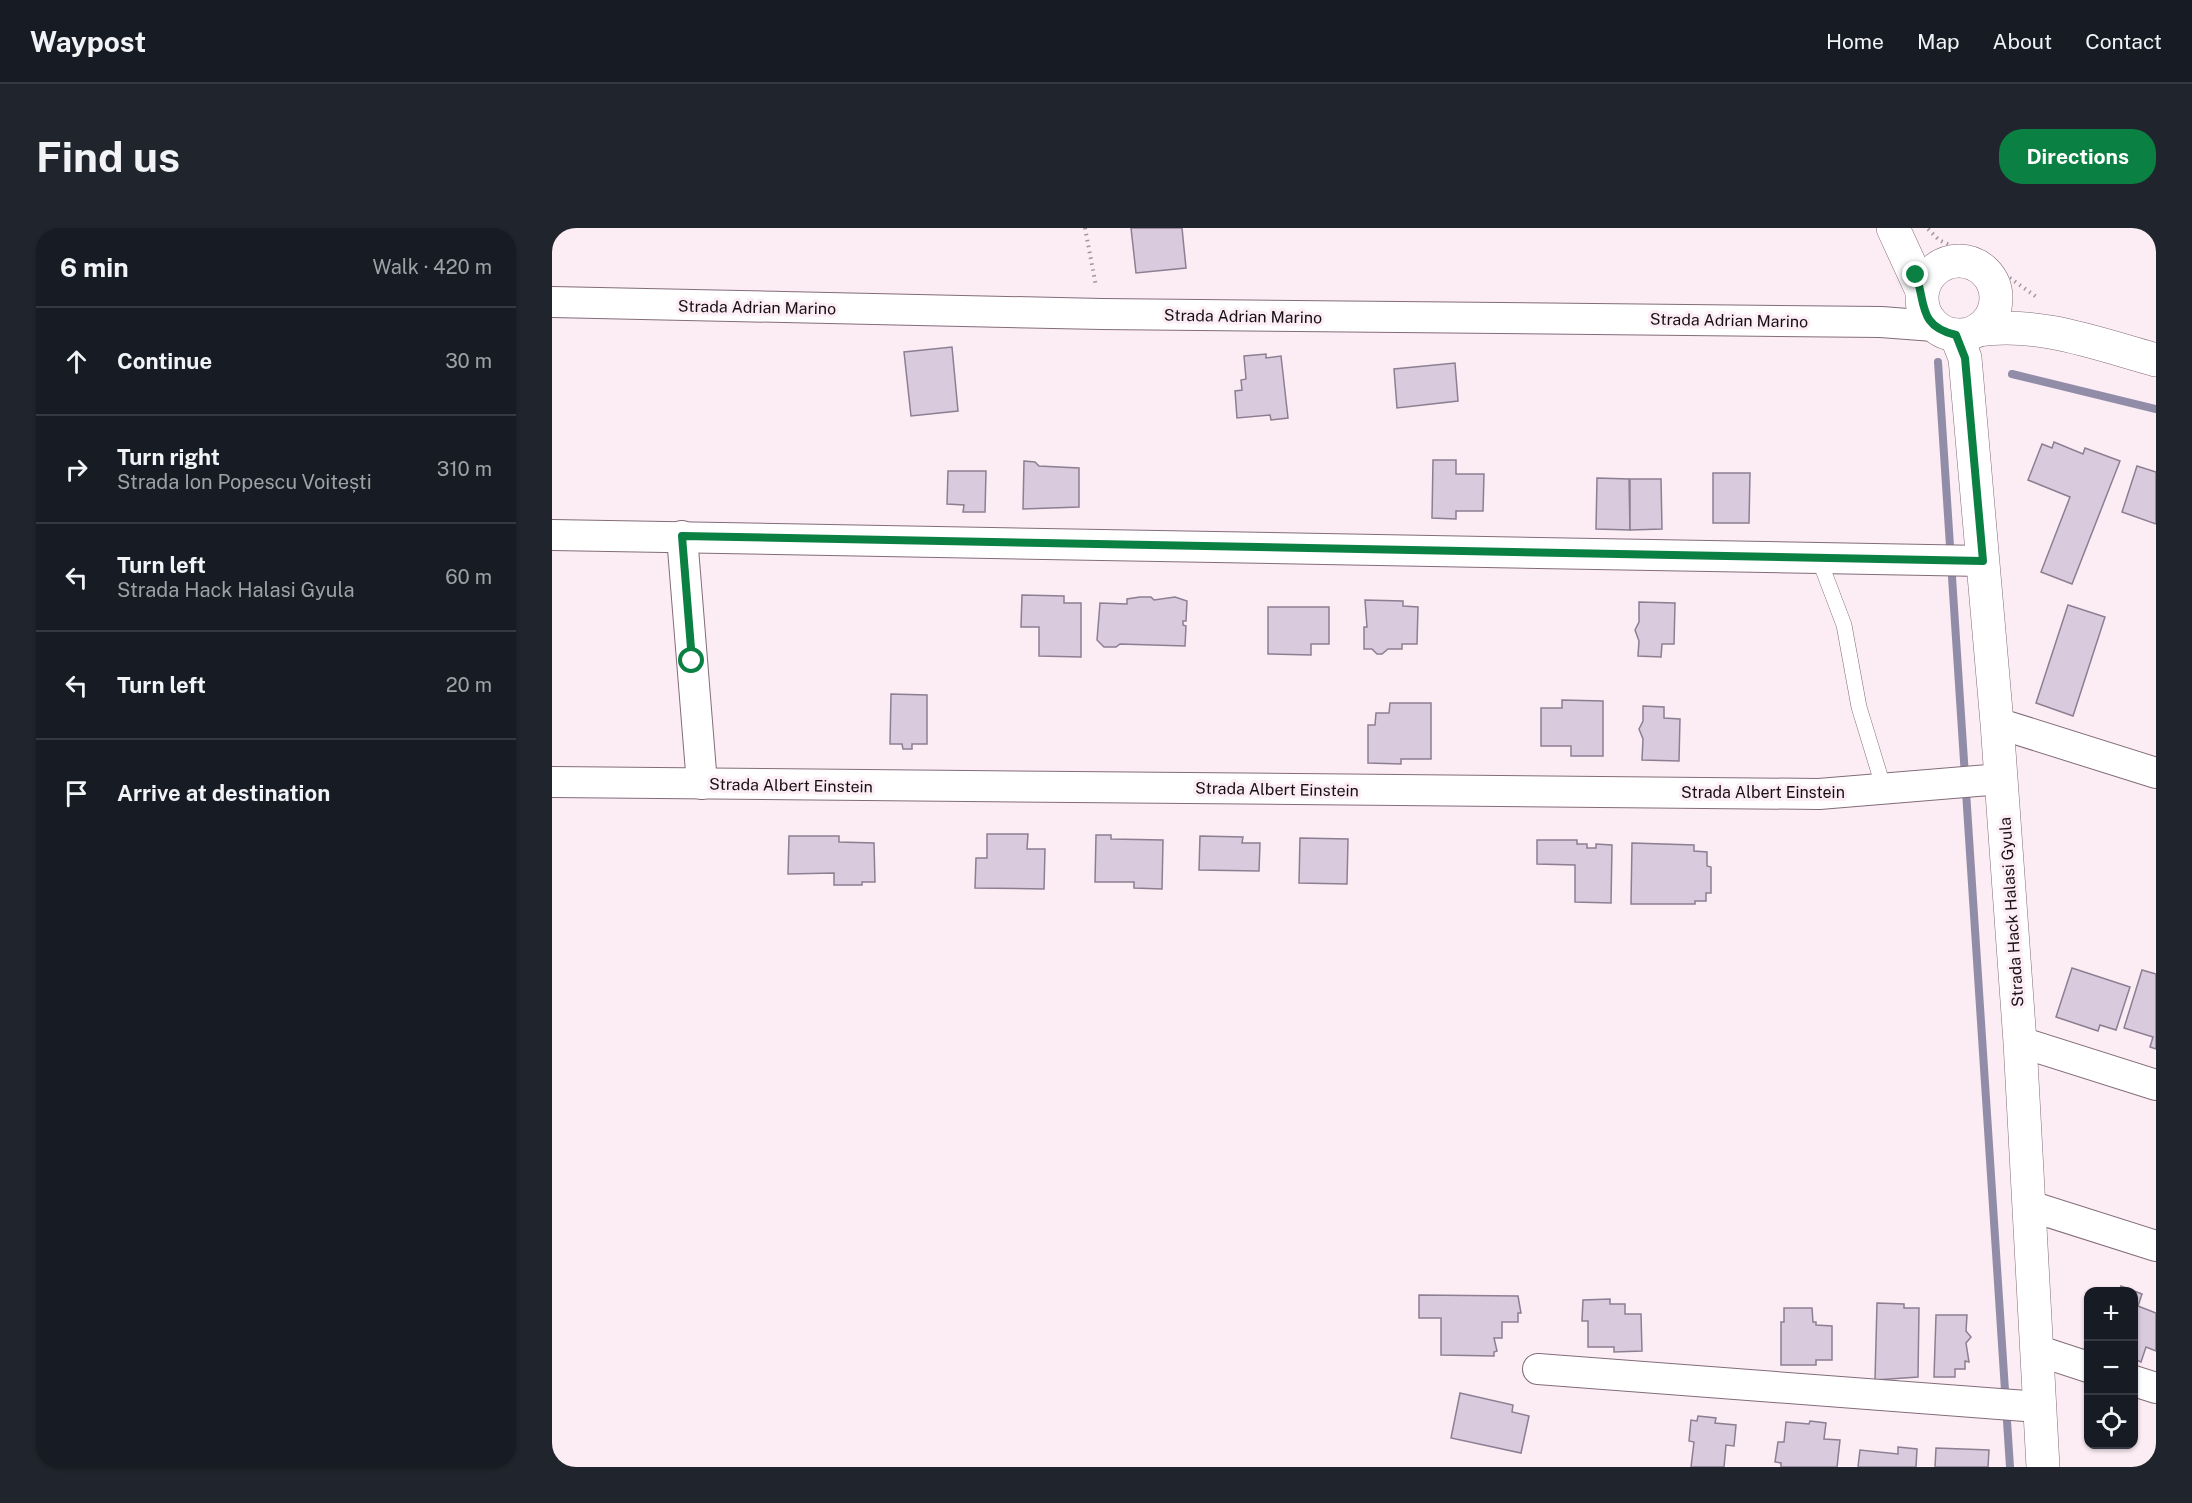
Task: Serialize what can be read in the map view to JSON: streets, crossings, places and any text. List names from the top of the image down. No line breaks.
{"streets":{"street":["Strada Adrian Marino","Strada Albert Einstein","Strada Hack Halasi Gyula"]},"crossings":[["Strada Adrian Marino","Strada Hack Halasi Gyula"],["Strada Albert Einstein","Strada Hack Halasi Gyula"]],"page":{"header":"Waypost","nav":["Home","Map","About","Contact"],"buttons":"Directions","title":"Find us","heading":["6 min","Walk · 420 m"],"list":[["Continue","30 m"],["Turn right","Strada Ion Popescu Voitești","310 m"],["Turn left","Strada Hack Halasi Gyula","60 m"],["Turn left","20 m"],"Arrive at destination"],"map_buttons":["+","−"]}}
